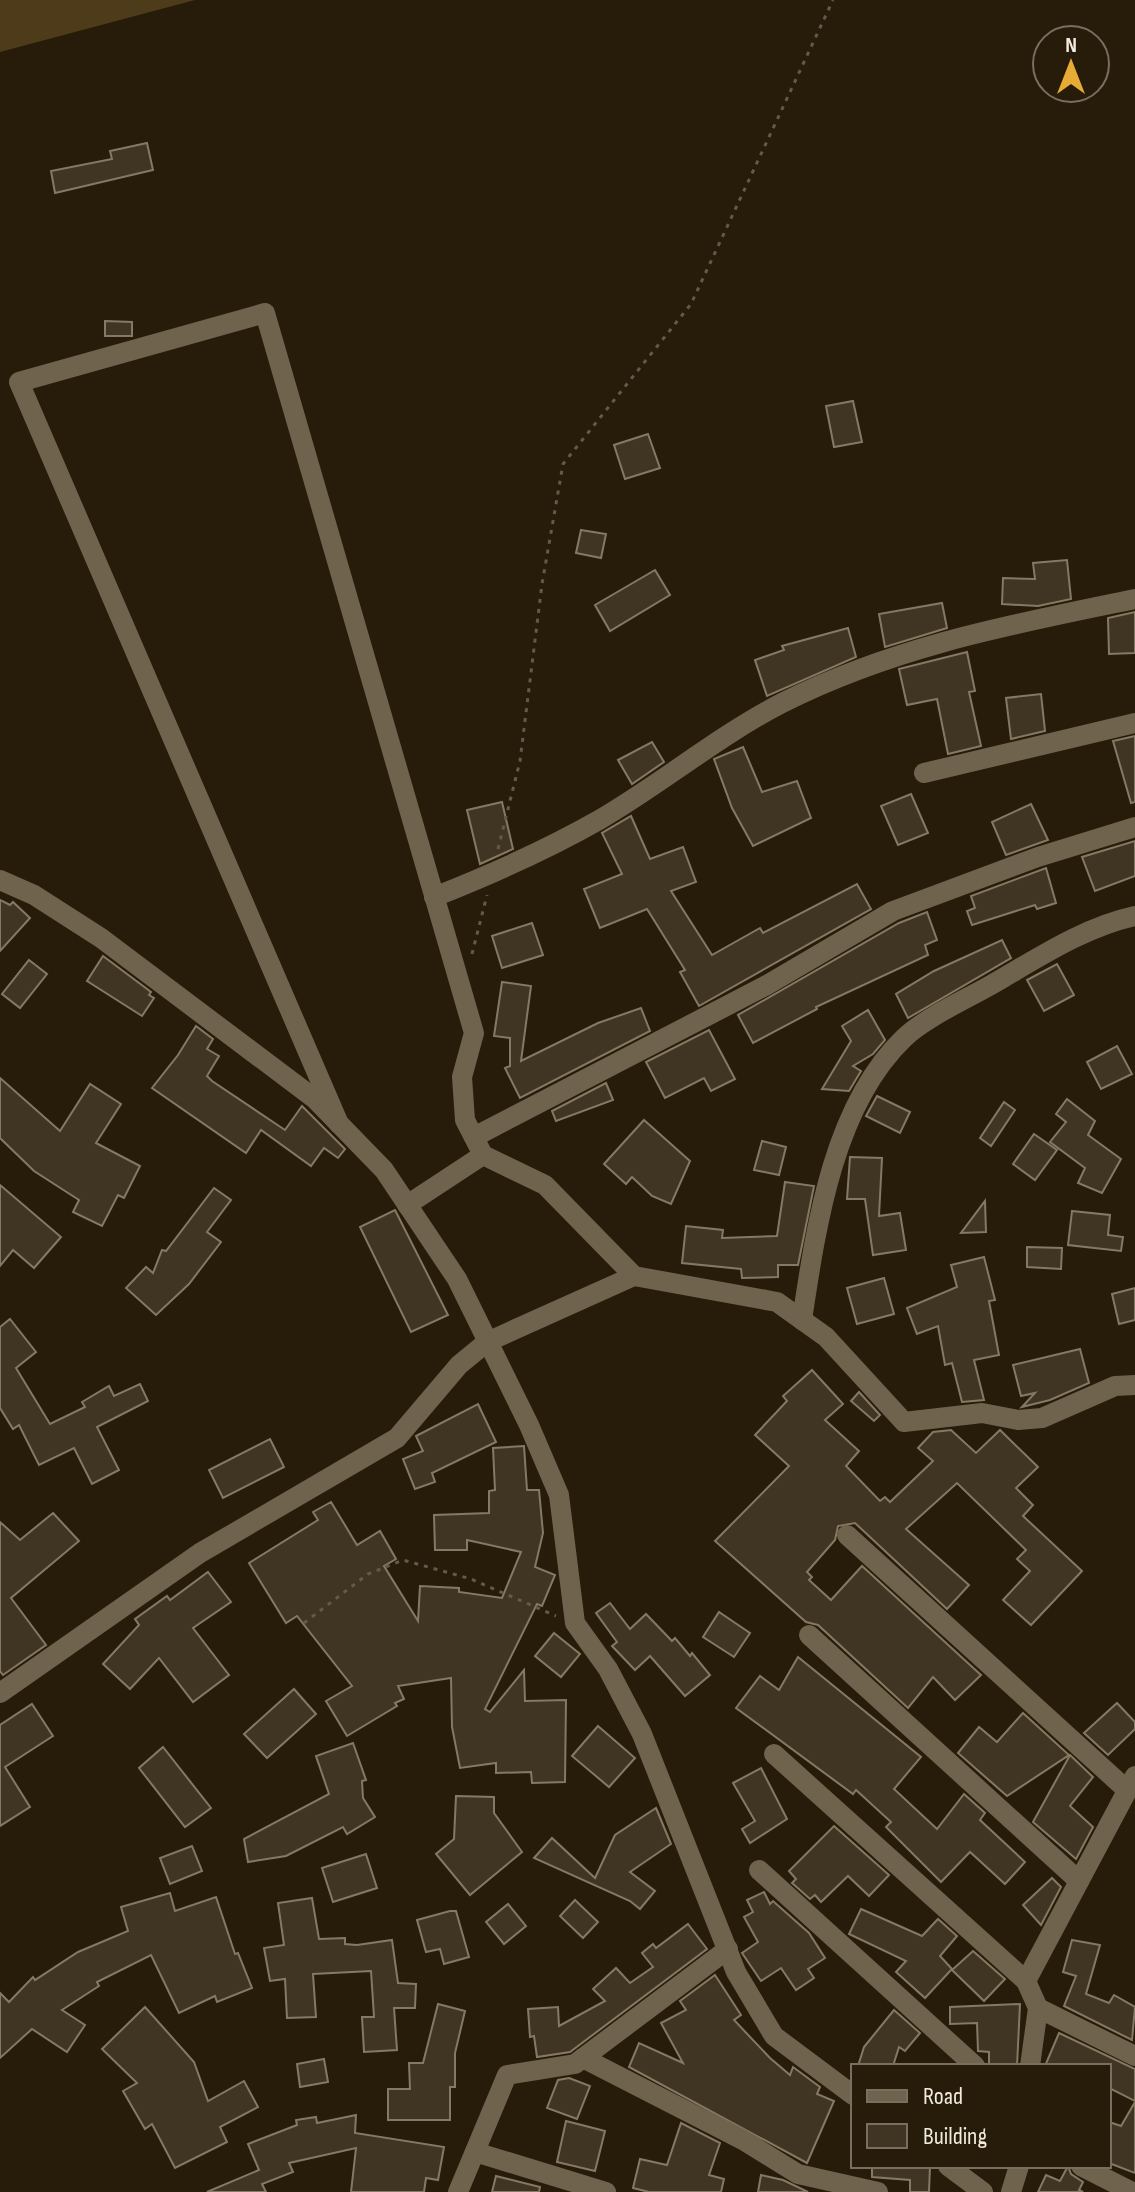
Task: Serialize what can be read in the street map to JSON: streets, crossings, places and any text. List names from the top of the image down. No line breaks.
{"legend":["Road","Building"],"north":"top"}
